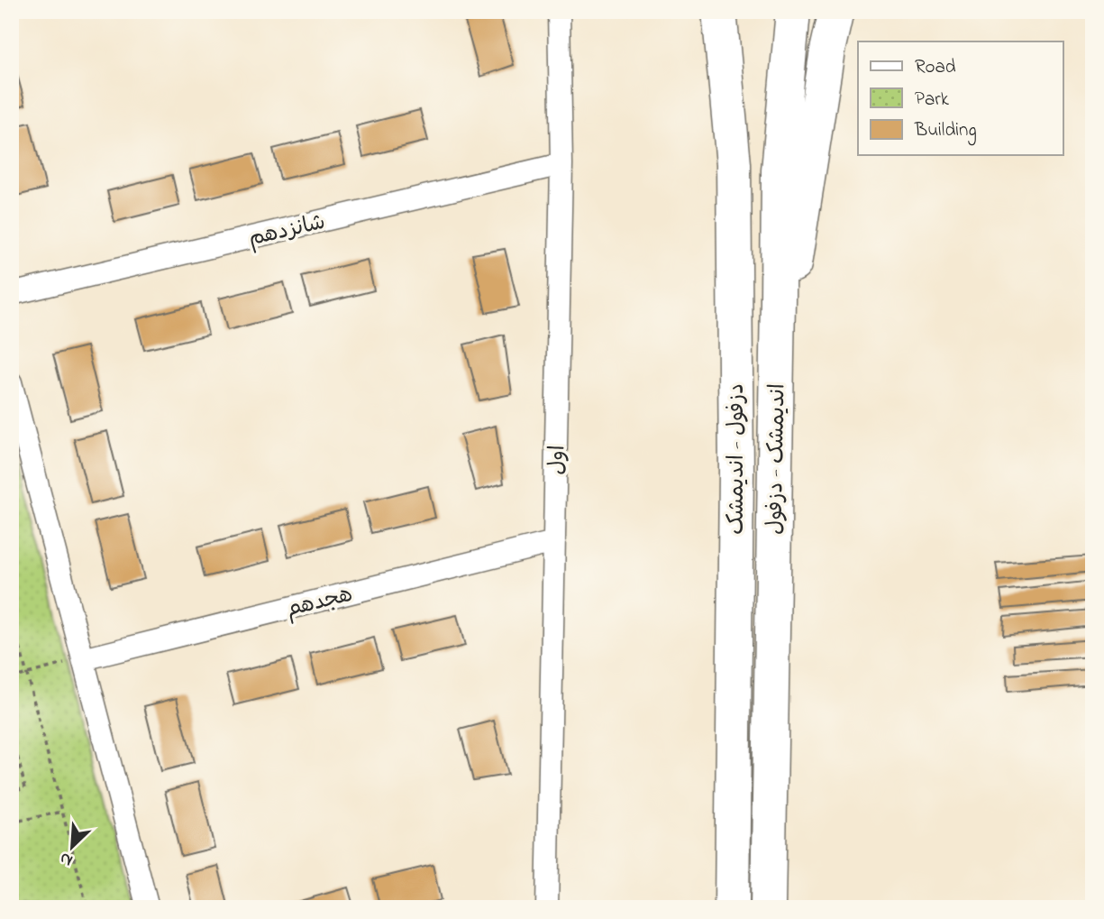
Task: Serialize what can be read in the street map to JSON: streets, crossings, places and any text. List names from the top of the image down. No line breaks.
{"streets":{"main road":["دزفول - اندیمشک","اندیمشک - دزفول"],"street":["شانزدهم","اول","هجدهم"]},"crossings":[["شانزدهم","اول"],["اول","هجدهم"]],"legend":["Road","Park","Building"],"north":"bottom left"}
